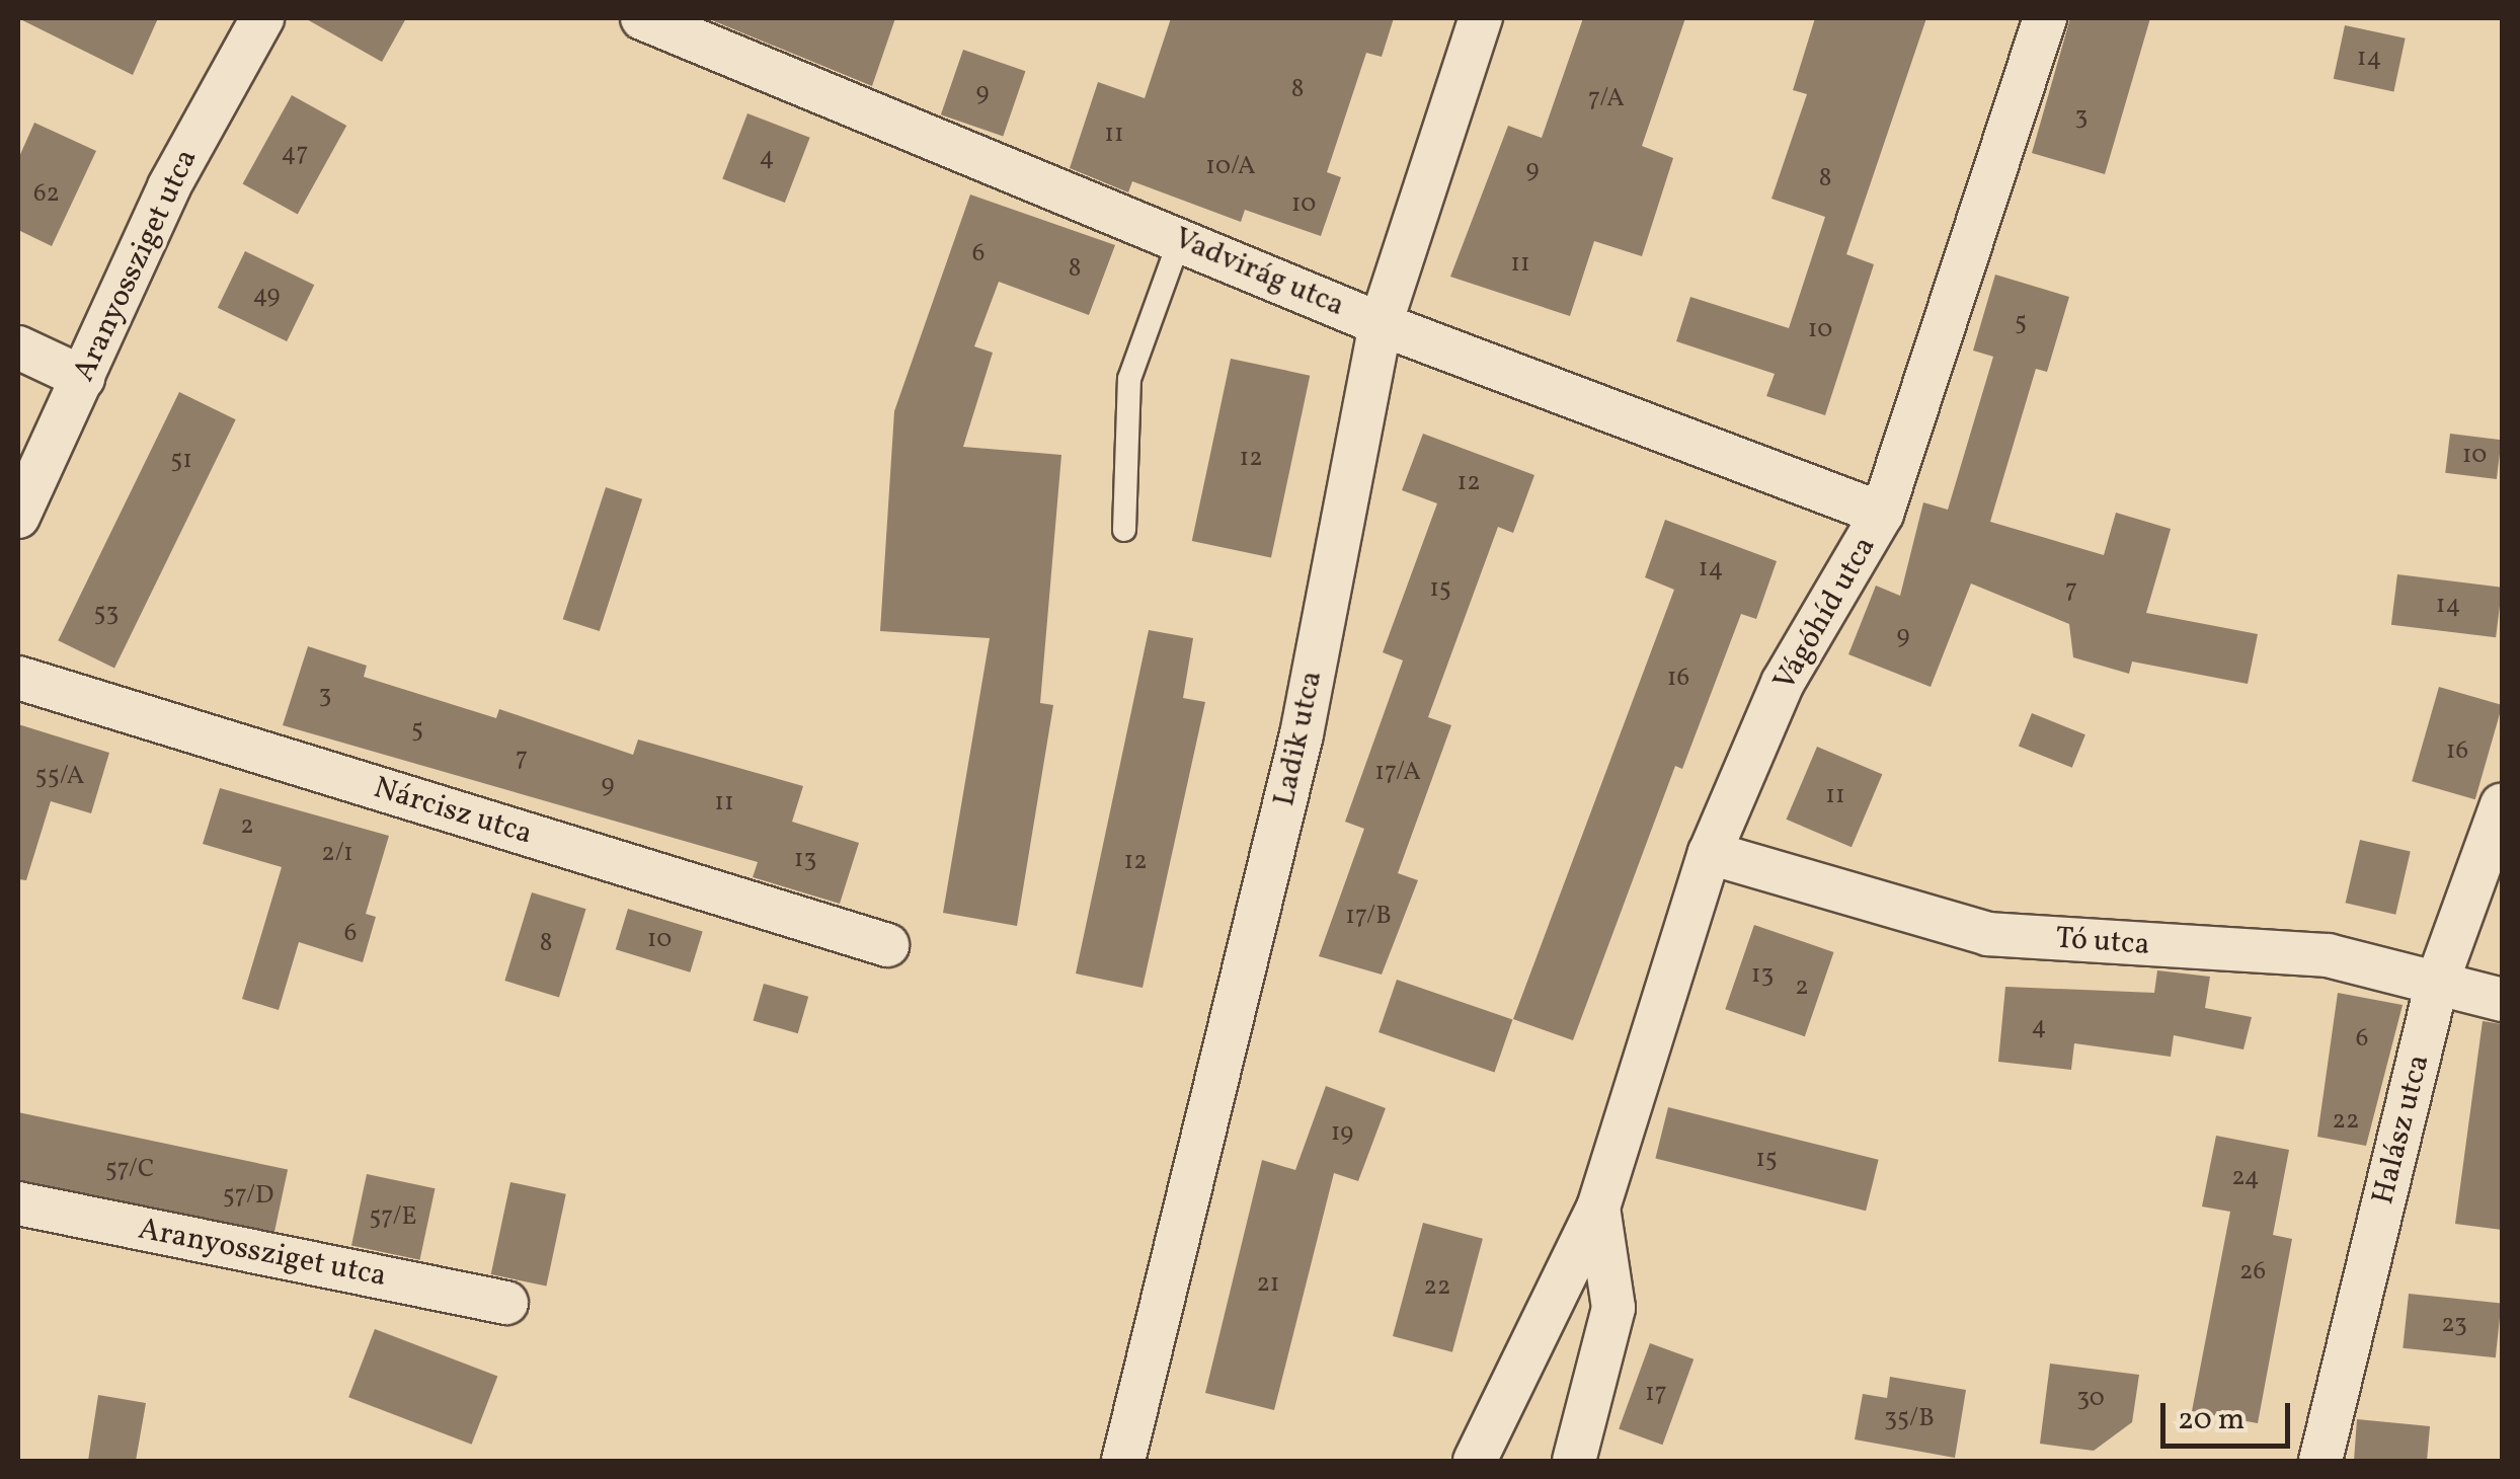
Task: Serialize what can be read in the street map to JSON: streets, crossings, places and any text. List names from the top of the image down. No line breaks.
{"streets":{"street":["Aranyossziget utca","Vadvirág utca","Vágóhíd utca","Ladik utca","Nárcisz utca","Tó utca","Halász utca"]},"crossings":[["Vadvirág utca","Vágóhíd utca"],["Vadvirág utca","Ladik utca"],["Vágóhíd utca","Tó utca"],["Tó utca","Halász utca"]],"house_numbers":["14","8","9","7/A","3","11","47","4","10/A","9","8","62","10","6","11","8","49","5","10","10","12","51","12","14","15","7","14","53","9","16","3","5","16","7","17/A","55/A","9","11","11","2","2/1","13","12","17/B","6","10","8","13","2","4","6","22","19","15","57/C","24","57/D","57/E","26","21","22","23","17","30","35/B"],"scale_bar":"20 m"}
